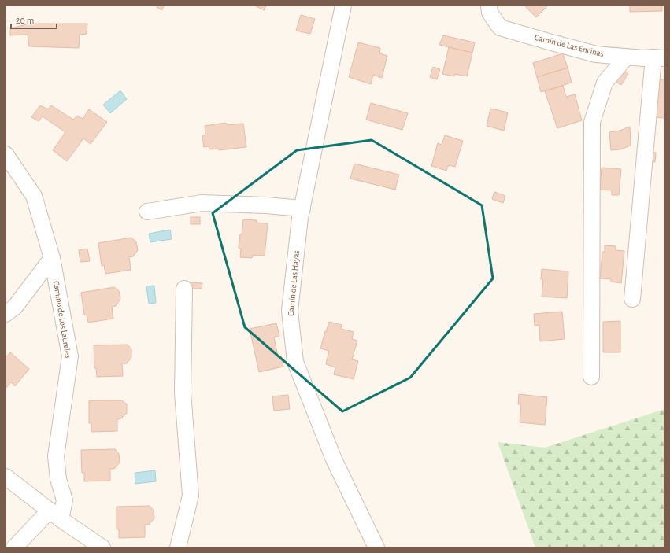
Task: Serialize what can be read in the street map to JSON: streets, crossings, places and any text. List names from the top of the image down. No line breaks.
{"streets":{"street":["Camín de Las Encinas","Camín de Las Hayas","Camino de Los Laureles"]},"scale_bar":"20 m"}
